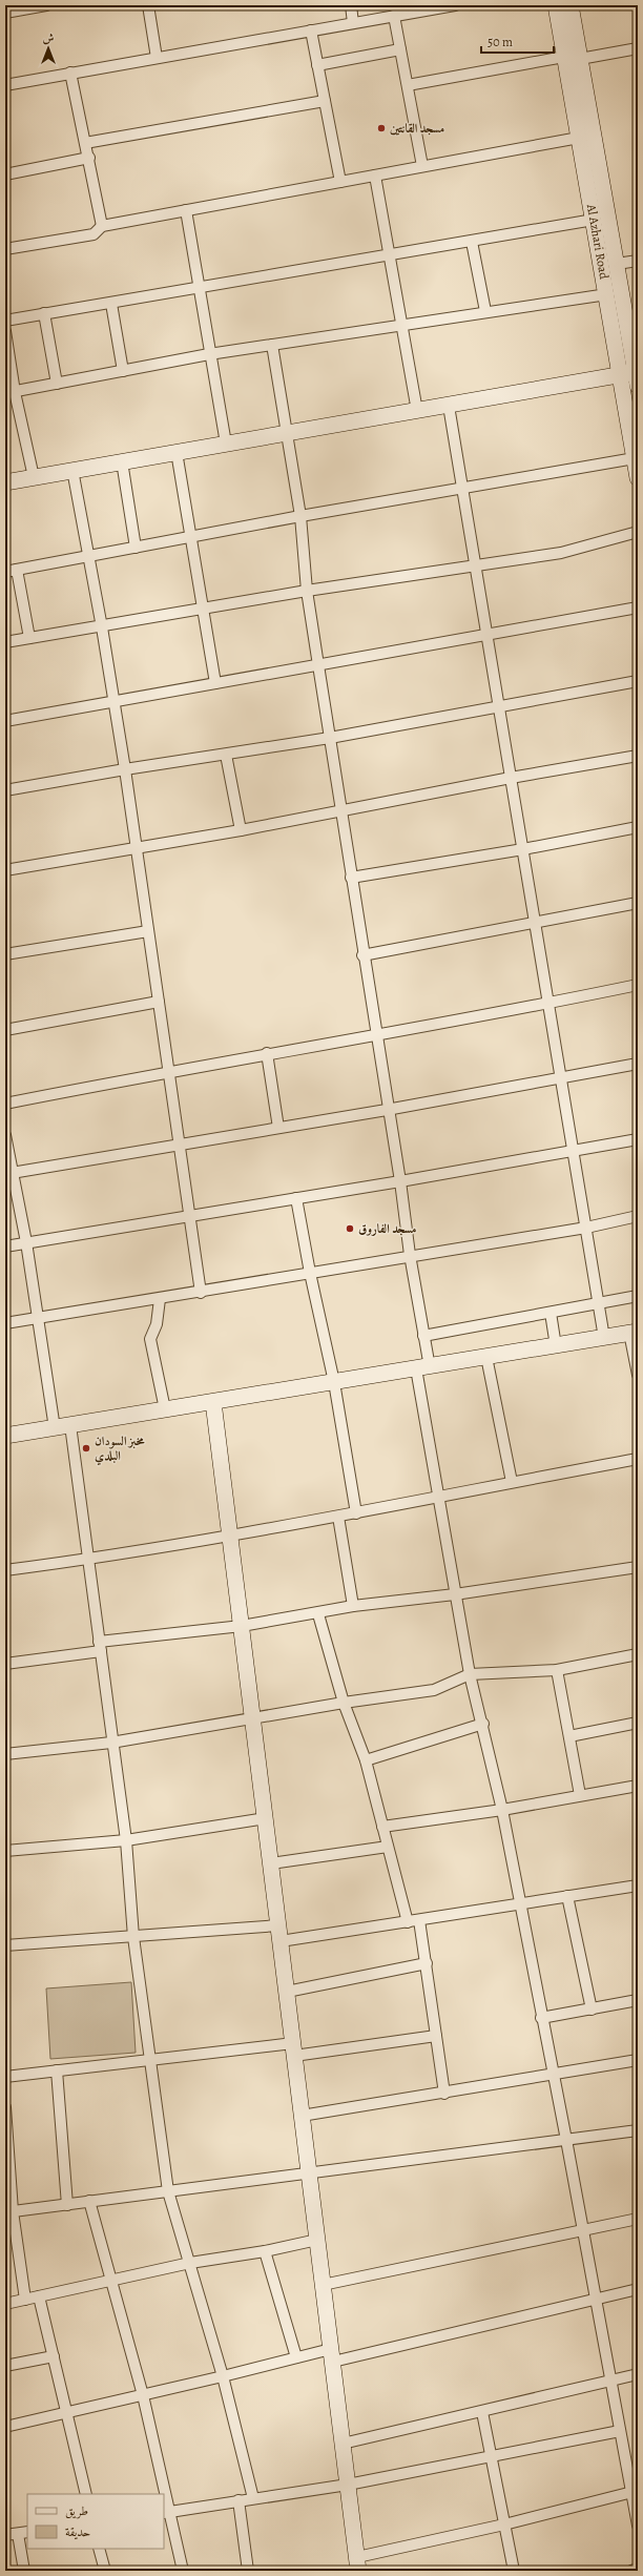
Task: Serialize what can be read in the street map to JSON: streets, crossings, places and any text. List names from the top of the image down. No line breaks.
{"streets":{"street":["Al Azhari Road"]},"places":["مسجد القانتين","مسجد الفاروق","مخبز السودان البلدي"],"legend":["طريق","حديقة"],"scale_bar":"50 m","north":"top"}
